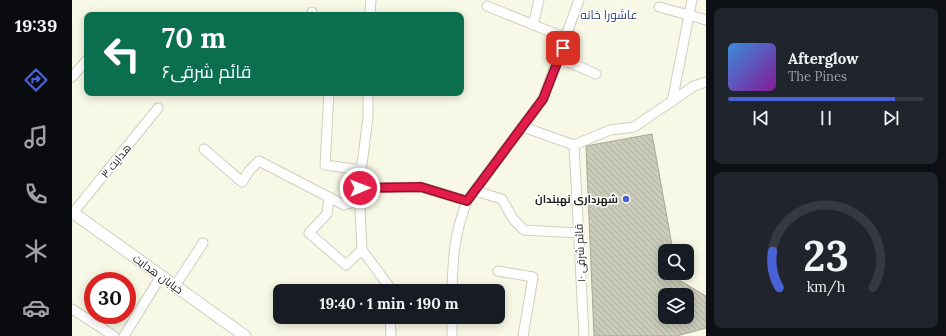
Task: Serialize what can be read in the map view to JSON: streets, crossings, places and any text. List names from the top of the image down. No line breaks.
{"streets":{"street":["هدایت ۳","قائم شرقی ۱۰","خیابان هدایت"]},"crossings":[["هدایت ۳","خیابان هدایت"]],"districts":["عاشورا خانه"],"places":["شهرداری نهبندان"],"page":{"tabs":"19:39","turn":["70 m","۶قائم شرقی"],"song":["Afterglow","The Pines"],"limit":"30","trip":"19:40 · 1 min · 190 m","gauge":["23","km/h"]}}
